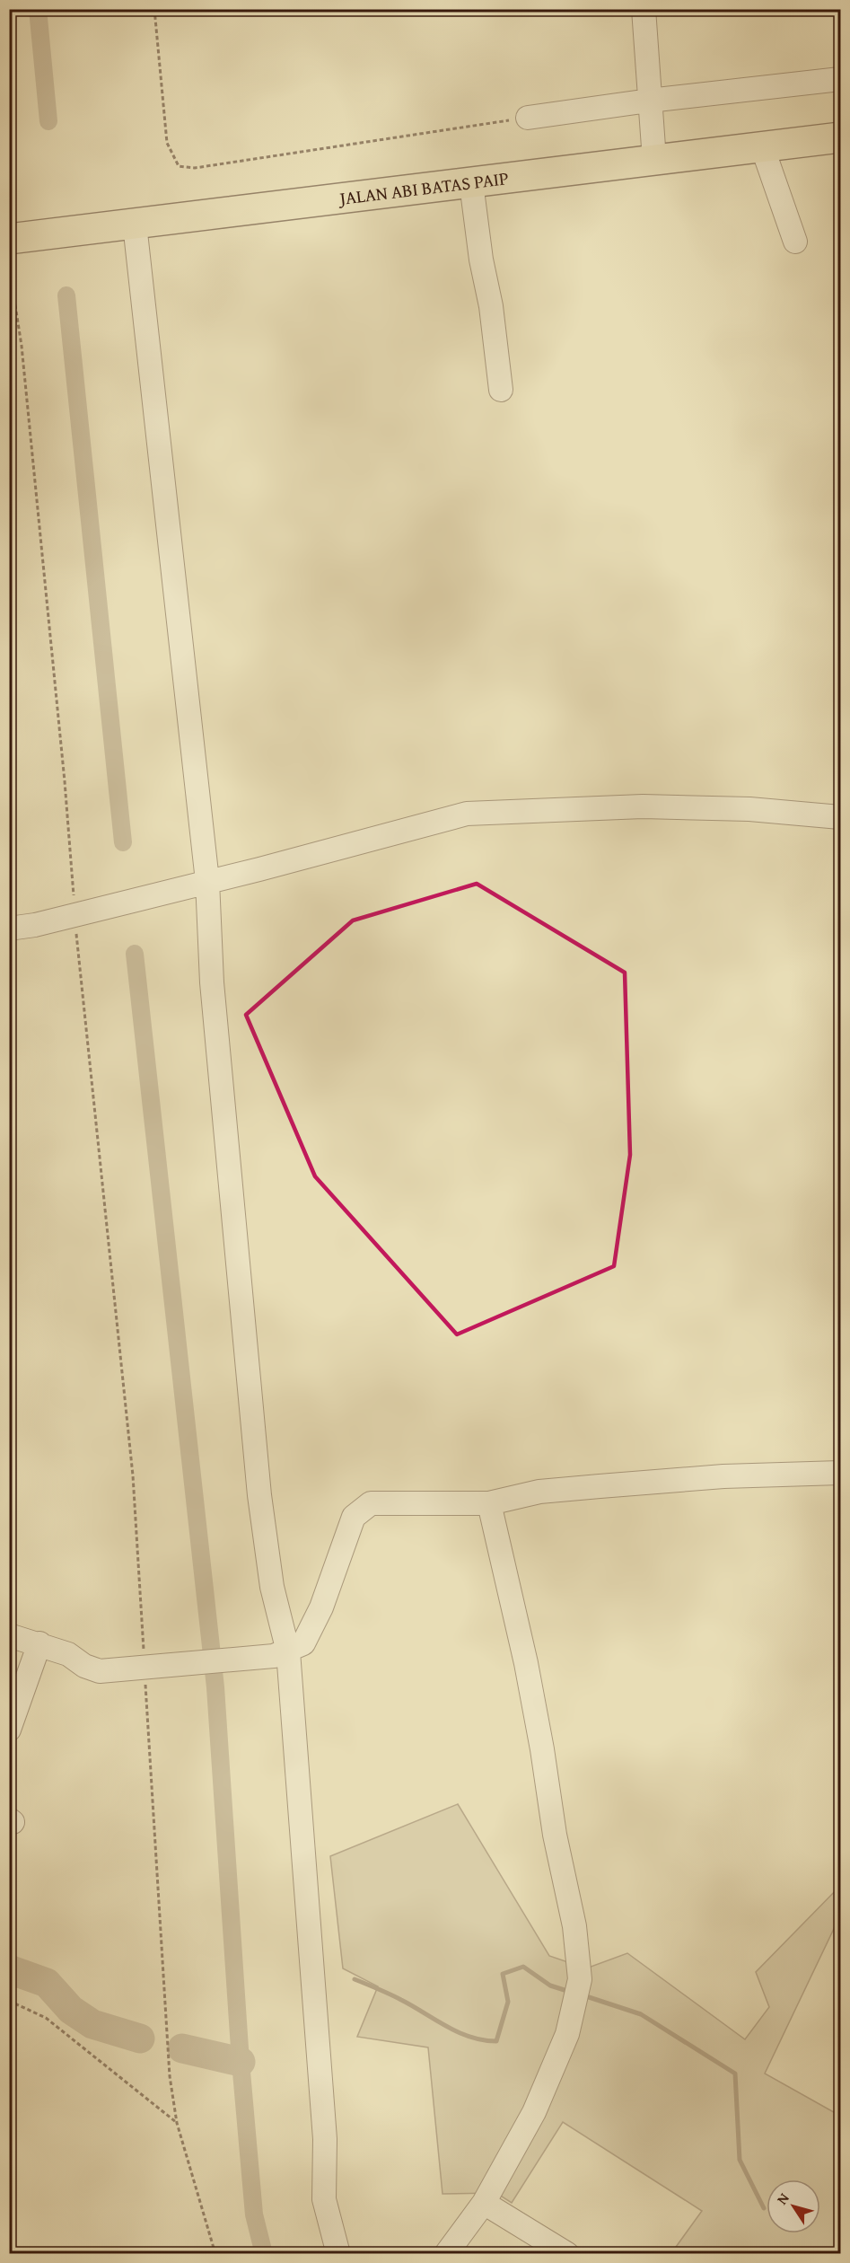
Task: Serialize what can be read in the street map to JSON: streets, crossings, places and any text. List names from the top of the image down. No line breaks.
{"streets":{"main road":["JALAN ABI BATAS PAIP"]},"north":"top left"}
